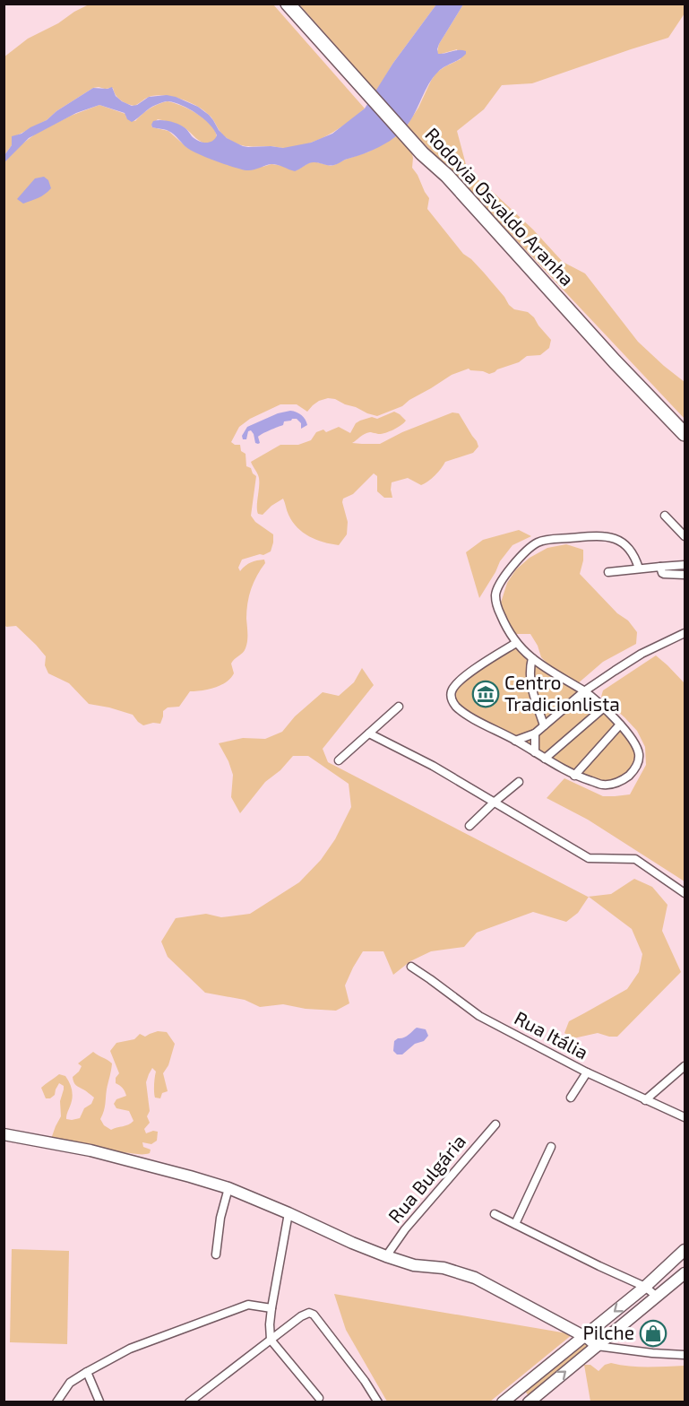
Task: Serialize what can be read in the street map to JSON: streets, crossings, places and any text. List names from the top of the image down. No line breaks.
{"streets":{"highway":["Rodovia Osvaldo Aranha"],"street":["Rua Itália","Rua Bulgária"]},"places":{"museum":["Centro Tradicionlista"],"shop":["Pilche"]}}
